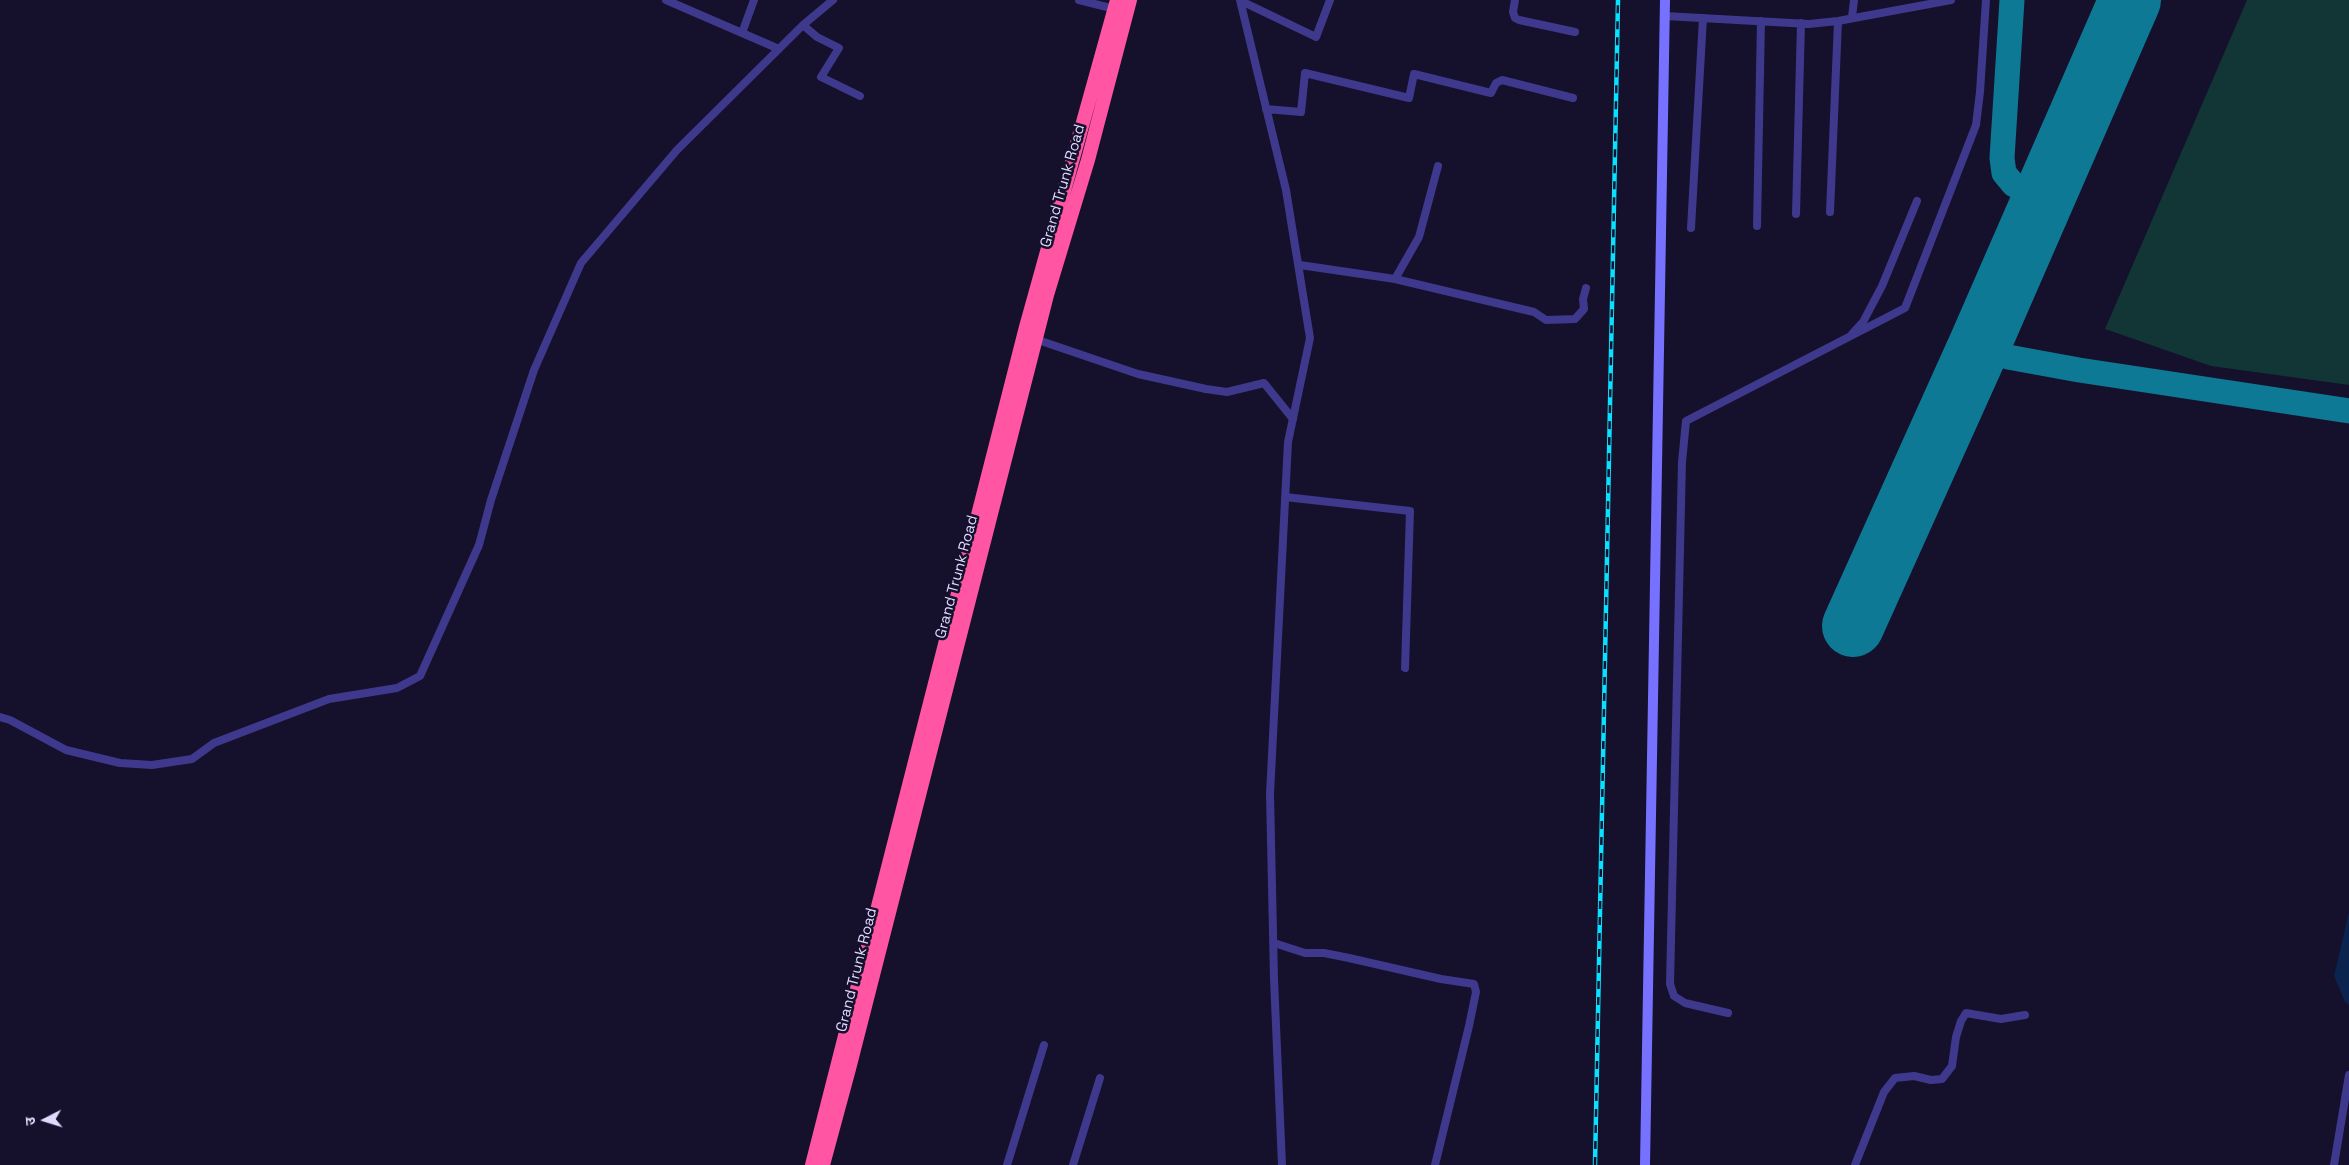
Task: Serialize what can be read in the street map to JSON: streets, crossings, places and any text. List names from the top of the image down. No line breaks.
{"streets":{"highway":["Grand Trunk Road"]},"north":"left"}
